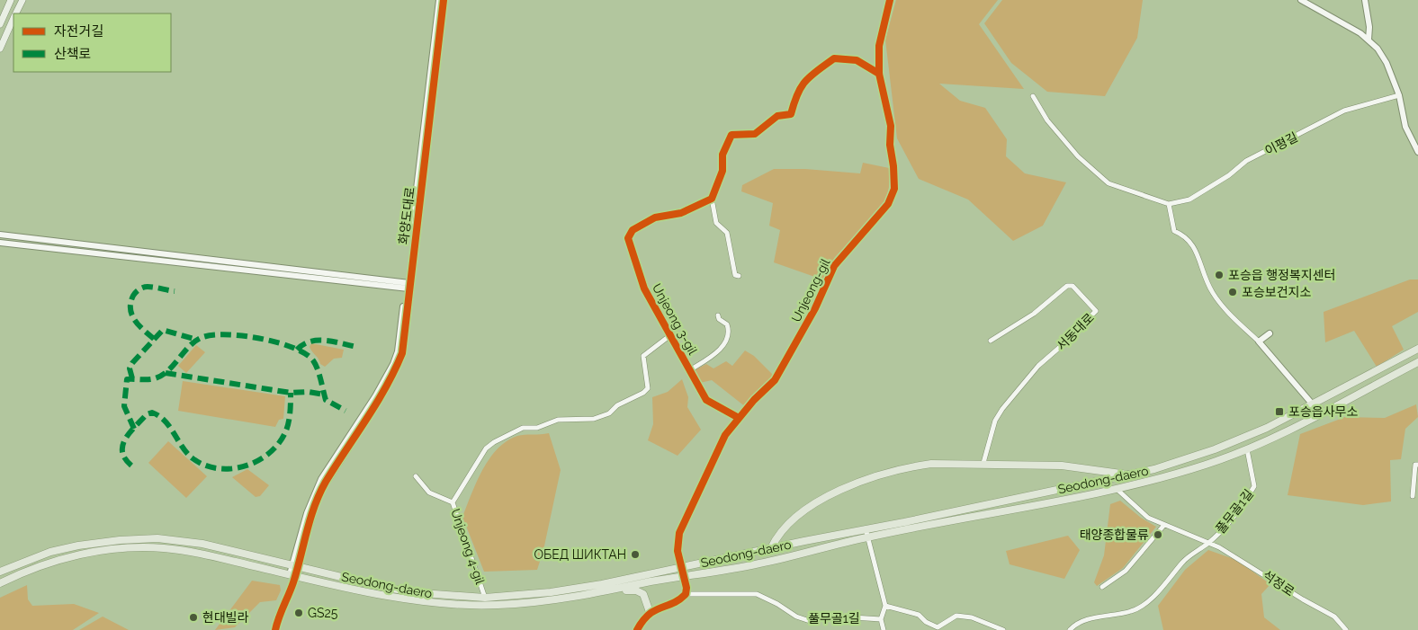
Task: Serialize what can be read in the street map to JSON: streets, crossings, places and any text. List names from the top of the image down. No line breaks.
{"streets":{"main road":["Seodong-daero"],"street":["이평길","화양도대로","Unjeong-gil","Unjeong 3-gil","서동대로","풀무골1길","Unjeong 4-gil","석정로"]},"crossings":[["화양도대로","Seodong-daero"],["Unjeong-gil","Unjeong 3-gil"],["Unjeong-gil","Seodong-daero"],["Unjeong-gil","풀무골1길"],["Unjeong 3-gil","Unjeong 4-gil"],["Seodong-daero","풀무골1길"],["Seodong-daero","Unjeong 4-gil"],["풀무골1길","석정로"]],"places":{"other":["포승읍 행정복지센터","포승보건지소","태양종합물류","ОБЕД ШИКТАН","GS25","현대빌라"],"transit":["포승읍사무소"]},"legend":["자전거길","산책로"]}
